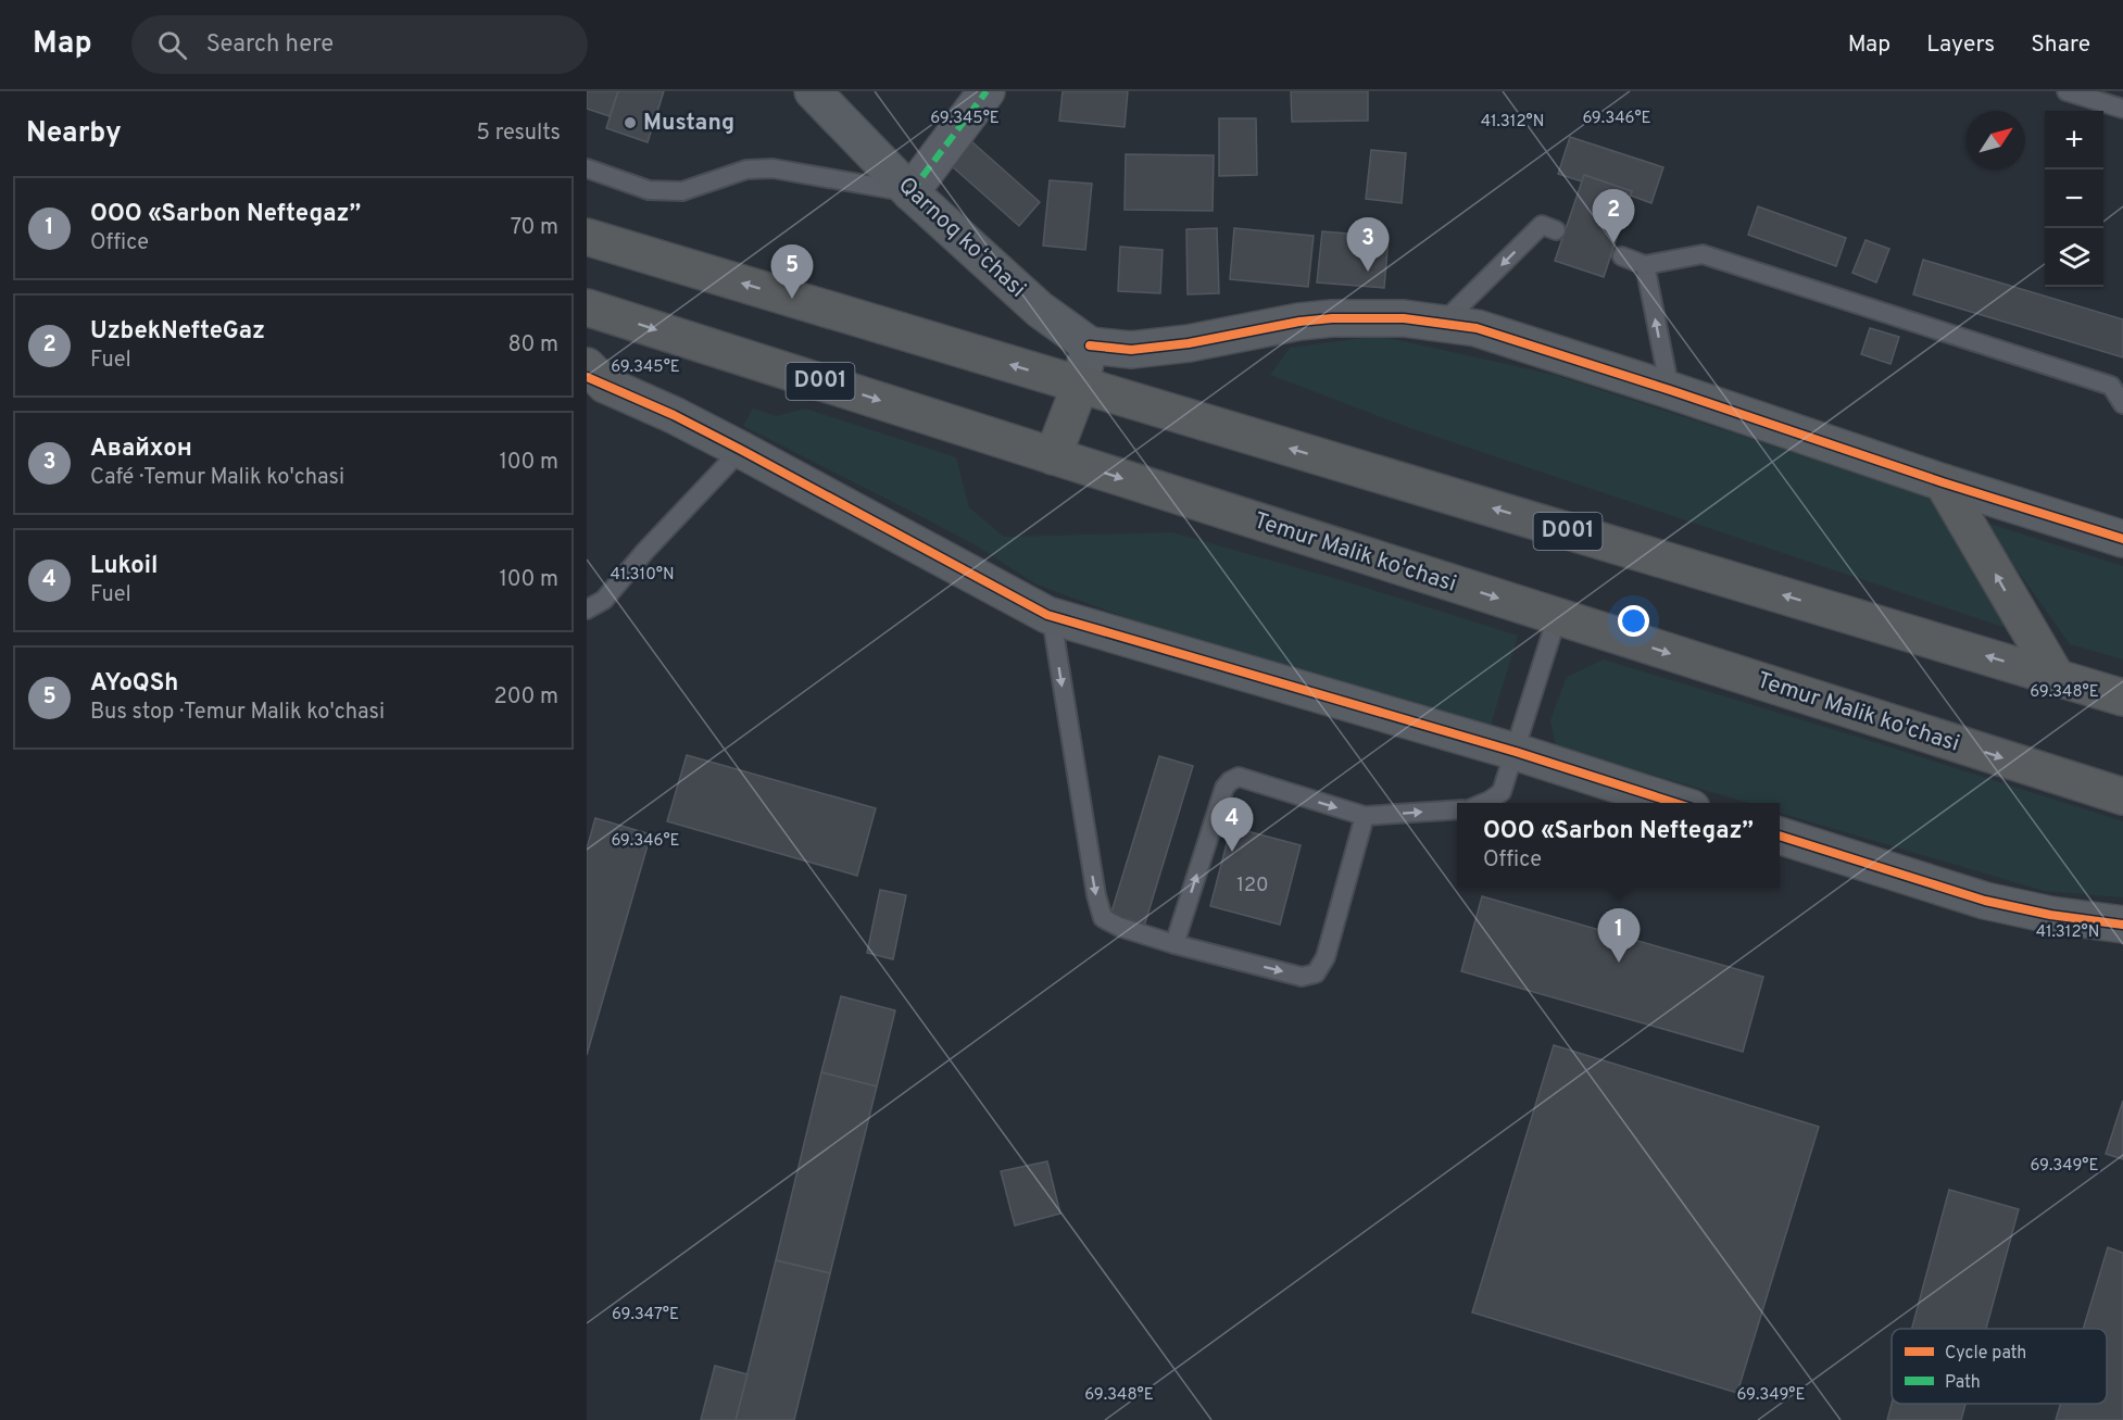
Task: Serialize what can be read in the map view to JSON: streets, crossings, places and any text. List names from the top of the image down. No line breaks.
{"streets":{"highway":["D001","Temur Malik ko'chasi"],"street":["Qarnoq koʻchasi"]},"places":["Mustang"],"house_numbers":["120"],"legend":["Cycle path","Path"],"north":"top right","page":{"header":"Map","search":"Search here","nav":["Map","Layers","Share"],"heading":["Nearby","5 results"],"map_buttons":["+","−"],"list":[{"mark":"1","name":"ООО «Sarbon Neftegaz”","note":"Office","value":"70 m"},{"mark":"2","name":"UzbekNefteGaz","note":"Fuel","value":"80 m"},{"mark":"3","name":"Авайхон","note":"Café · Temur Malik ko'chasi","value":"100 m"},{"mark":"4","name":"Lukoil","note":"Fuel","value":"100 m"},{"mark":"5","name":"AYoQSh","note":"Bus stop · Temur Malik ko'chasi","value":"200 m"}],"pins":["2","3","5","4","1"],"popup":["ООО «Sarbon Neftegaz”","Office"]},"coordinates":["69.345°E","69.346°E","41.312°N","41.310°N","69.348°E","69.349°E","69.347°E"]}
